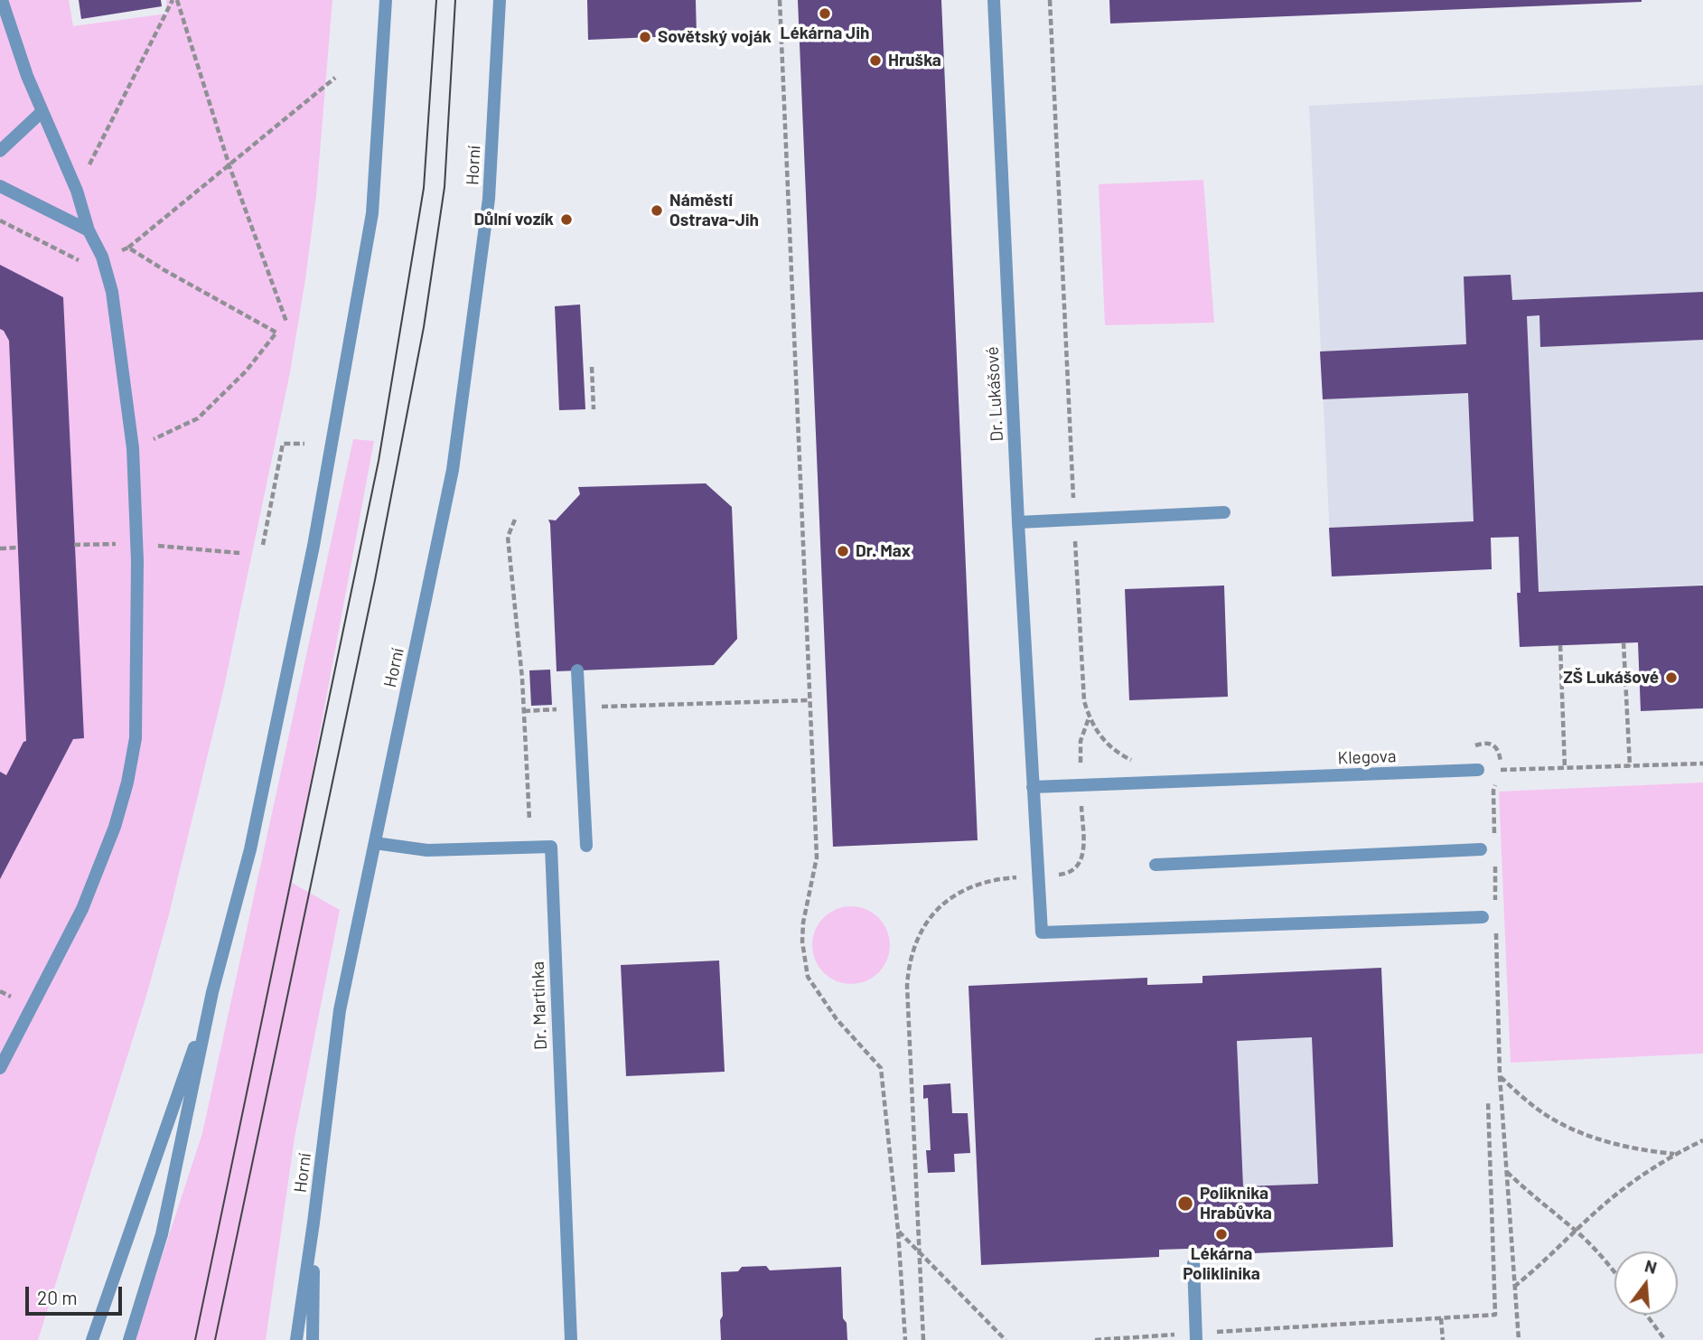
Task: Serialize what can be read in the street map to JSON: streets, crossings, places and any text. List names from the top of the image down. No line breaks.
{"streets":{"street":["Horní","Dr. Lukášové","Klegova","Dr. Martínka"]},"crossings":[["Horní","Dr. Martínka"],["Dr. Lukášové","Klegova"]],"places":["Lékárna Jih","Sovětský voják","Hruška","Náměstí Ostrava-Jih","Důlní vozík","Dr. Max","ZŠ Lukášové","Poliknika Hrabůvka","Lékárna Poliklinika"],"scale_bar":"20 m","north":"top"}
